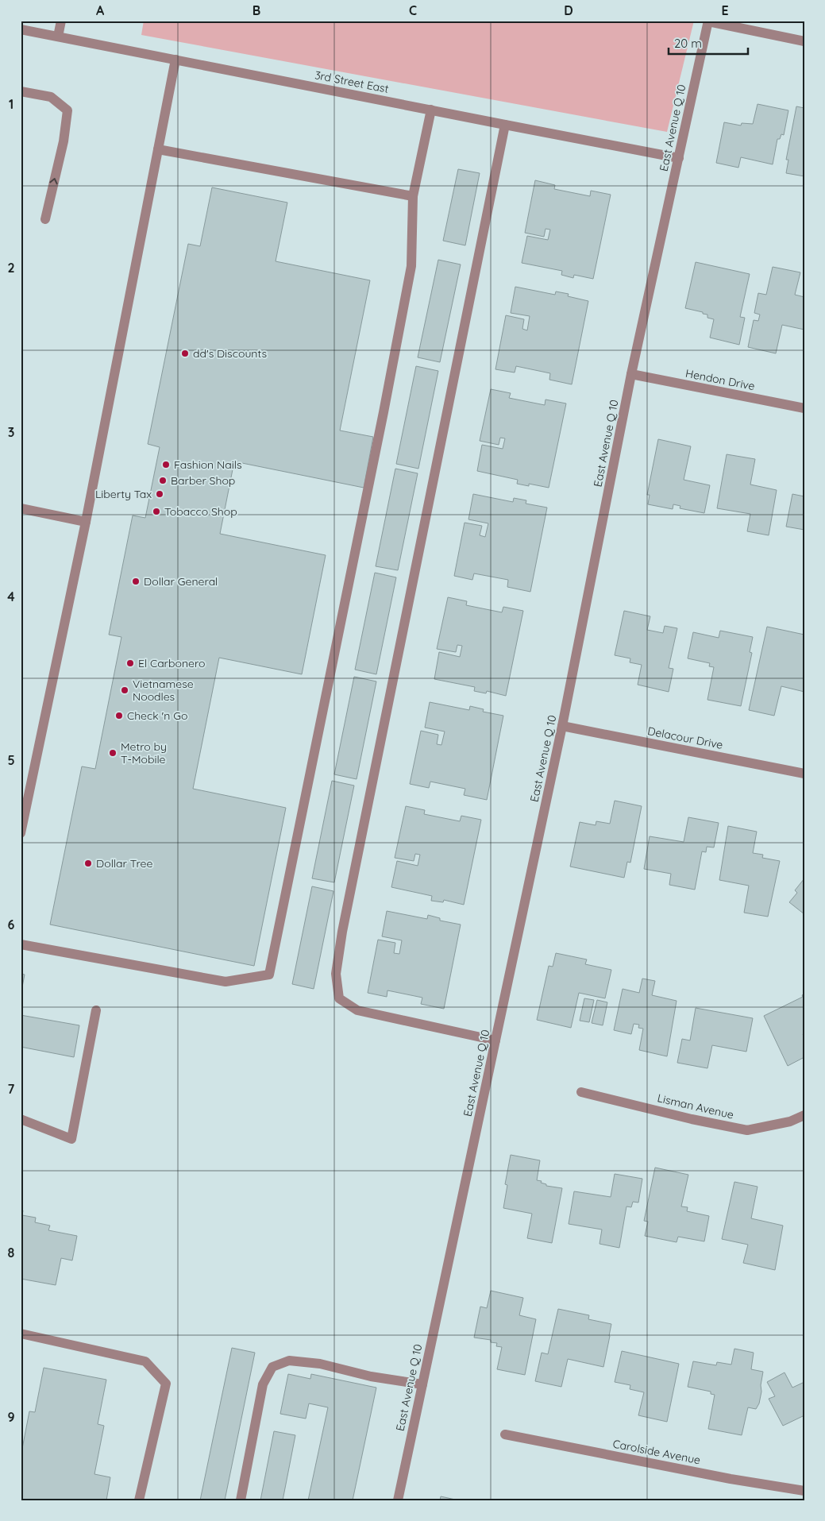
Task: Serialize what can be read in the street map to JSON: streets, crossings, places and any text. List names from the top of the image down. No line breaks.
{"streets":{"street":["3rd Street East","East Avenue Q 10","Hendon Drive","Delacour Drive","Lisman Avenue","Carolside Avenue"]},"crossings":[["3rd Street East","East Avenue Q 10"],["East Avenue Q 10","Hendon Drive"],["East Avenue Q 10","Delacour Drive"]],"places":["dd's Discounts","Fashion Nails","Barber Shop","Liberty Tax","Tobacco Shop","Dollar General","El Carbonero","Vietnamese Noodles","Check 'n Go","Metro by T-Mobile","Dollar Tree"],"scale_bar":"20 m","grid":{"columns":["A","B","C","D","E"],"rows":["1","2","3","4","5","6","7","8","9"]}}
